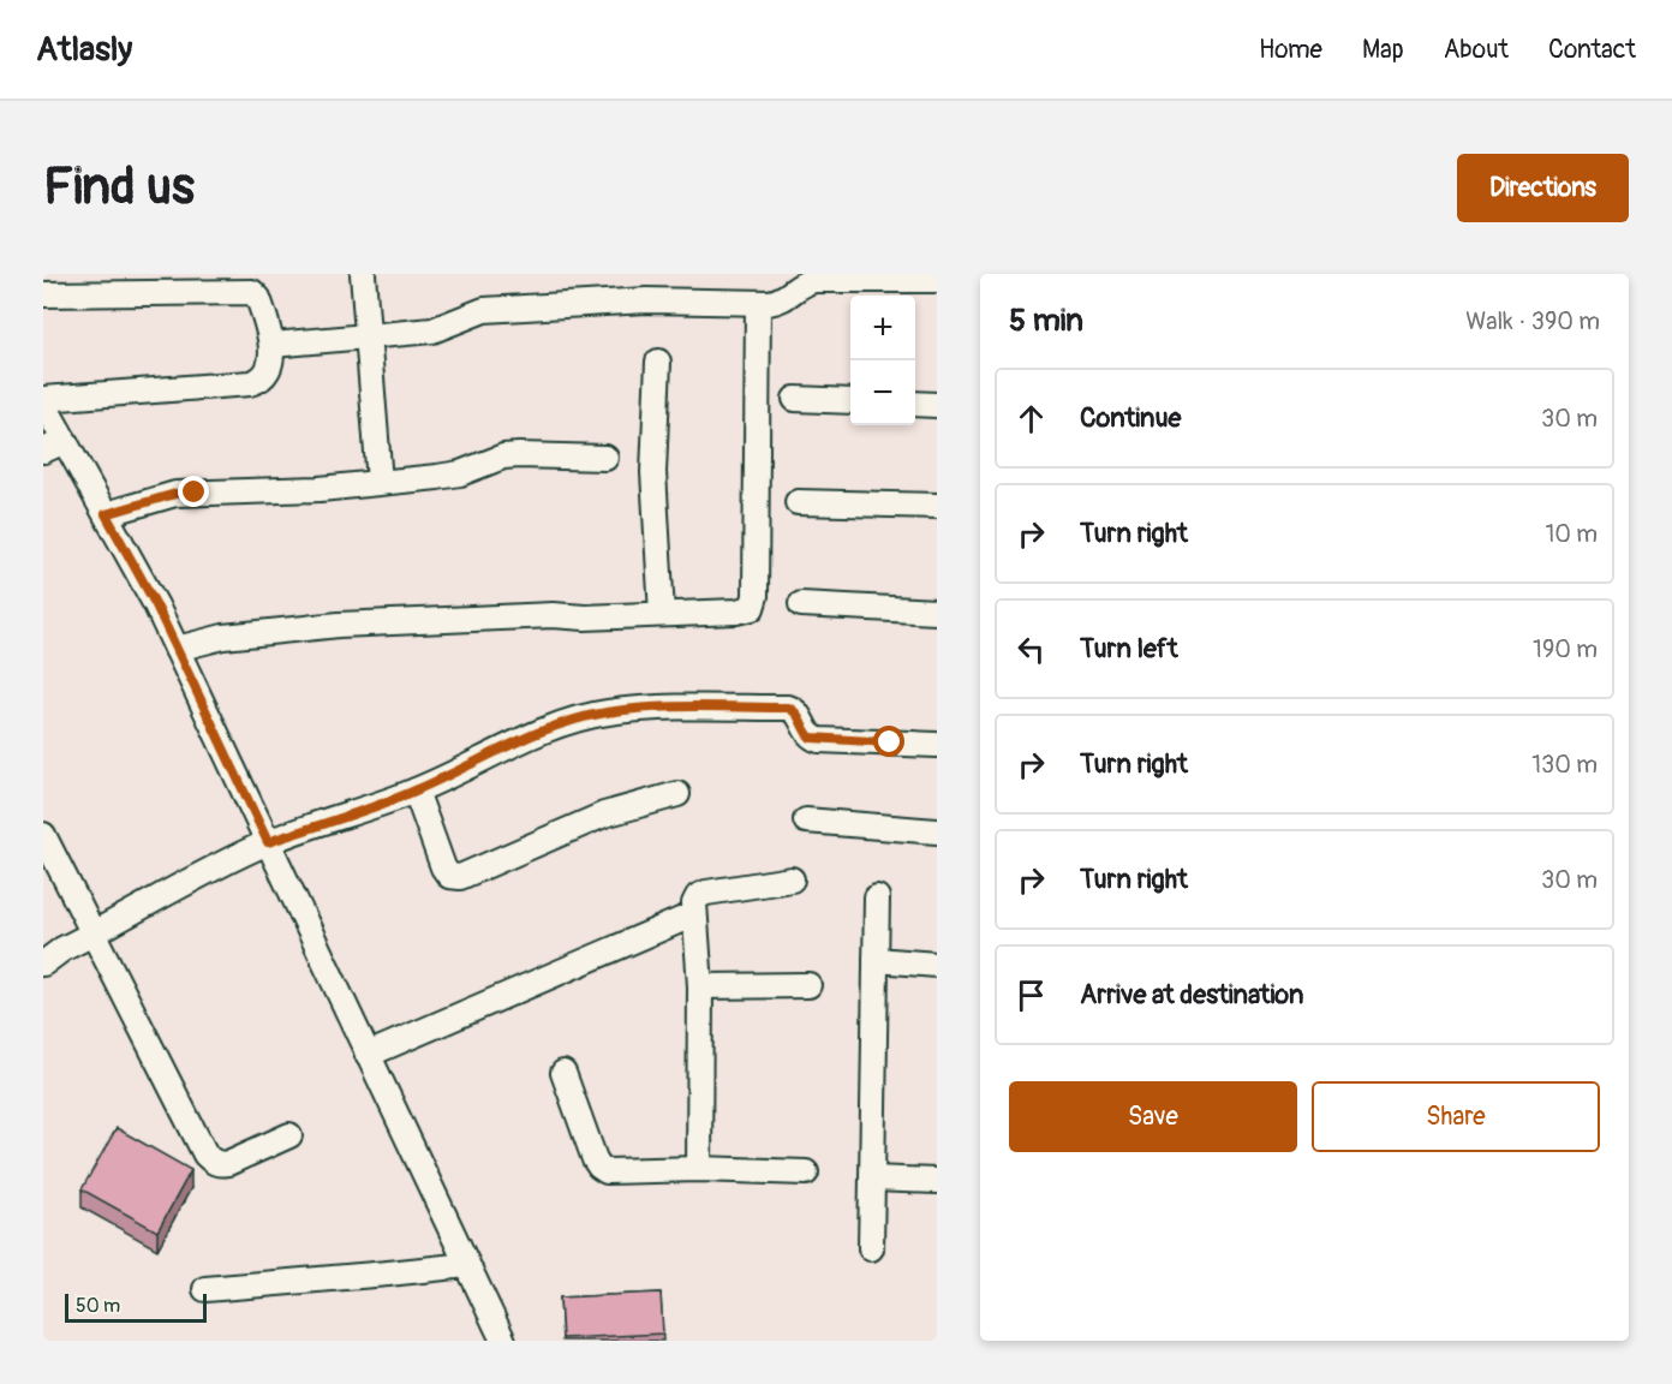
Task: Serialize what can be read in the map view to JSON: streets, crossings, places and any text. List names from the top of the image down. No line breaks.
{"scale_bar":"50 m","page":{"header":"Atlasly","nav":["Home","Map","About","Contact"],"buttons":["Directions",["Save","Share"]],"title":"Find us","heading":["5 min","Walk · 390 m"],"map_buttons":["+","−"],"list":[["Continue","30 m"],["Turn right","10 m"],["Turn left","190 m"],["Turn right","130 m"],["Turn right","30 m"],"Arrive at destination"],"scale":"50 m"}}
